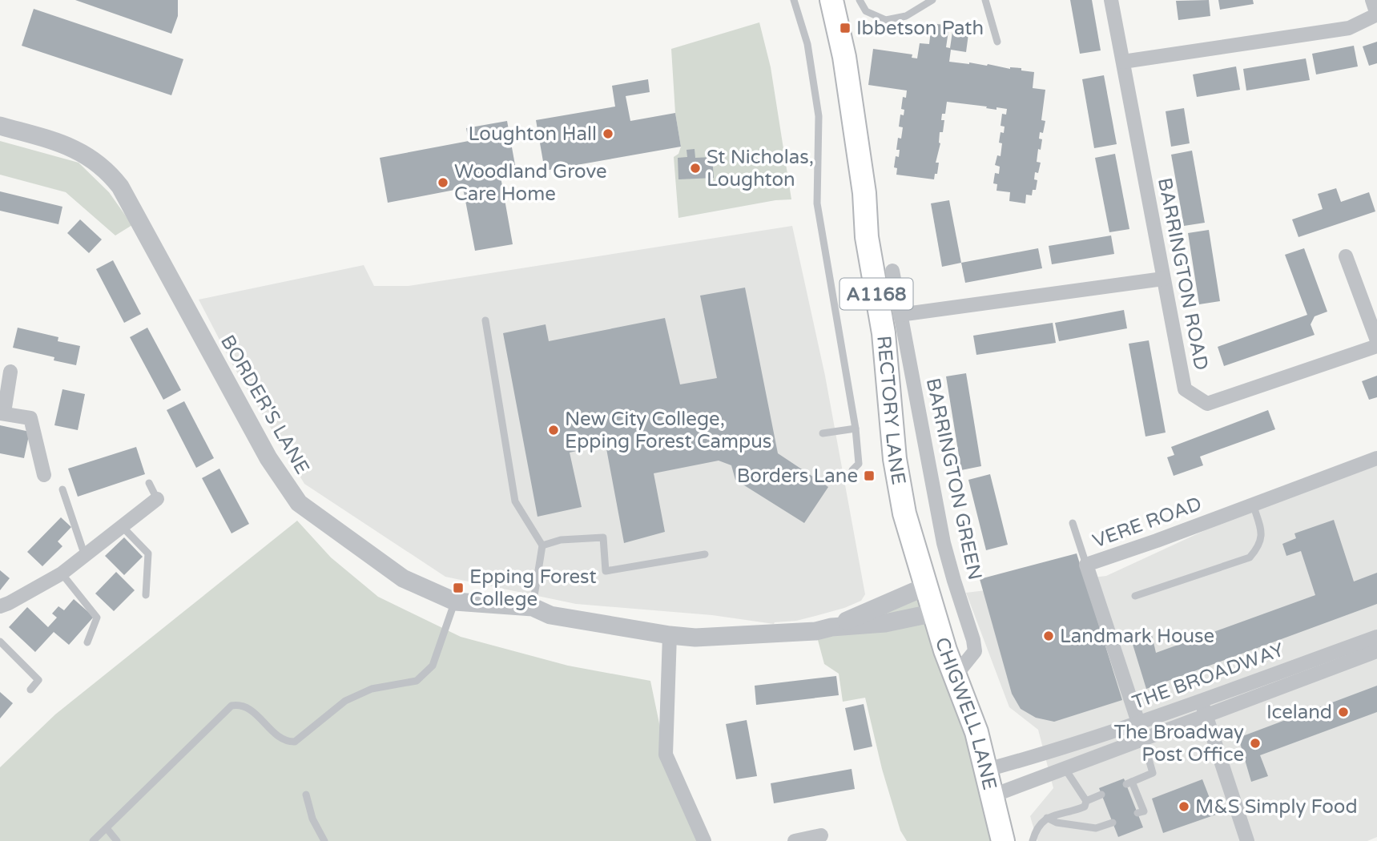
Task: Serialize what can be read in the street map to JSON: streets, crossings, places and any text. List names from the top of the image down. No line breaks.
{"streets":{"main road":["A1168","RECTORY LANE","CHIGWELL LANE"],"street":["BARRINGTON ROAD","BORDER'S LANE","BARRINGTON GREEN","VERE ROAD","THE BROADWAY"]},"crossings":[["BORDER'S LANE","RECTORY LANE"],["BORDER'S LANE","CHIGWELL LANE"],["RECTORY LANE","CHIGWELL LANE"],["BARRINGTON GREEN","CHIGWELL LANE"],["VERE ROAD","THE BROADWAY"],["THE BROADWAY","CHIGWELL LANE"]],"places":{"transit":["Ibbetson Path","Borders Lane","Epping Forest College"],"other":["Loughton Hall","St Nicholas, Loughton","Woodland Grove Care Home","New City College, Epping Forest Campus","Landmark House","Iceland","The Broadway Post Office","M&S Simply Food"]}}
